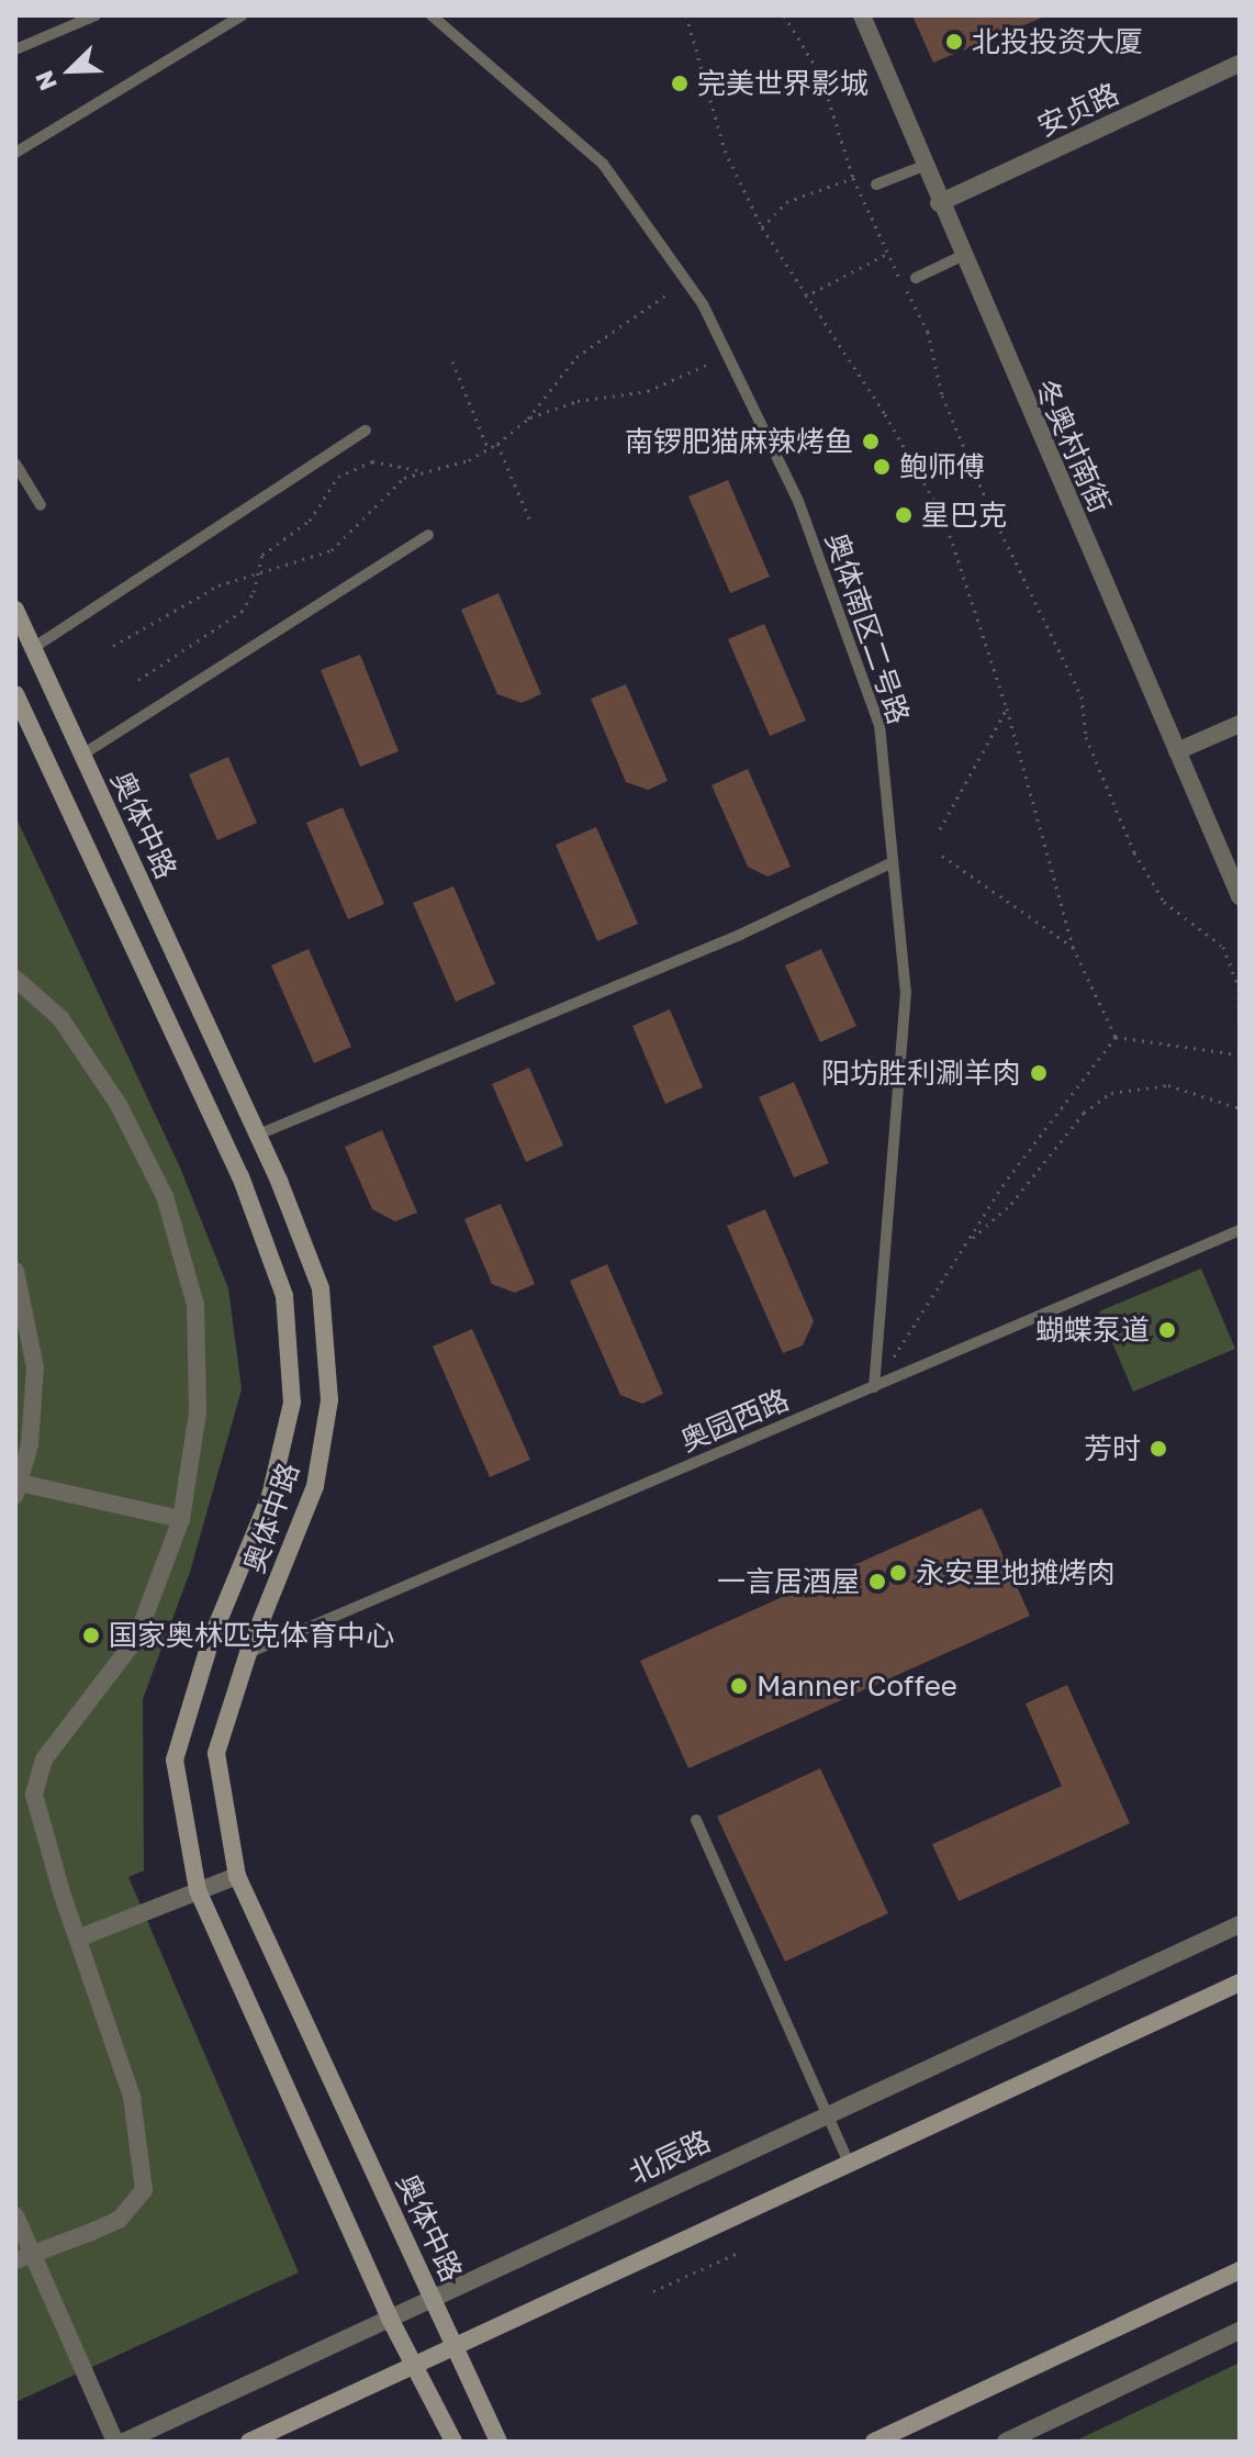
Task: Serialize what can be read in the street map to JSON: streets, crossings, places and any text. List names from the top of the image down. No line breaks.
{"streets":{"main road":["奥体中路"],"street":["安贞路","冬奥村南街","北辰路"],"lane":["奥体南区二号路","奥园西路"]},"crossings":[["安贞路","冬奥村南街"],["奥体南区二号路","奥园西路"],["奥体中路","奥园西路"],["奥体中路","北辰路"]],"places":["北投投资大厦","完美世界影城","南锣肥猫麻辣烤鱼","鲍师傅","星巴克","阳坊胜利涮羊肉","蝴蝶泵道","芳时","永安里地摊烤肉","一言居酒屋","国家奥林匹克体育中心","Manner Coffee"],"north":"bottom left"}
